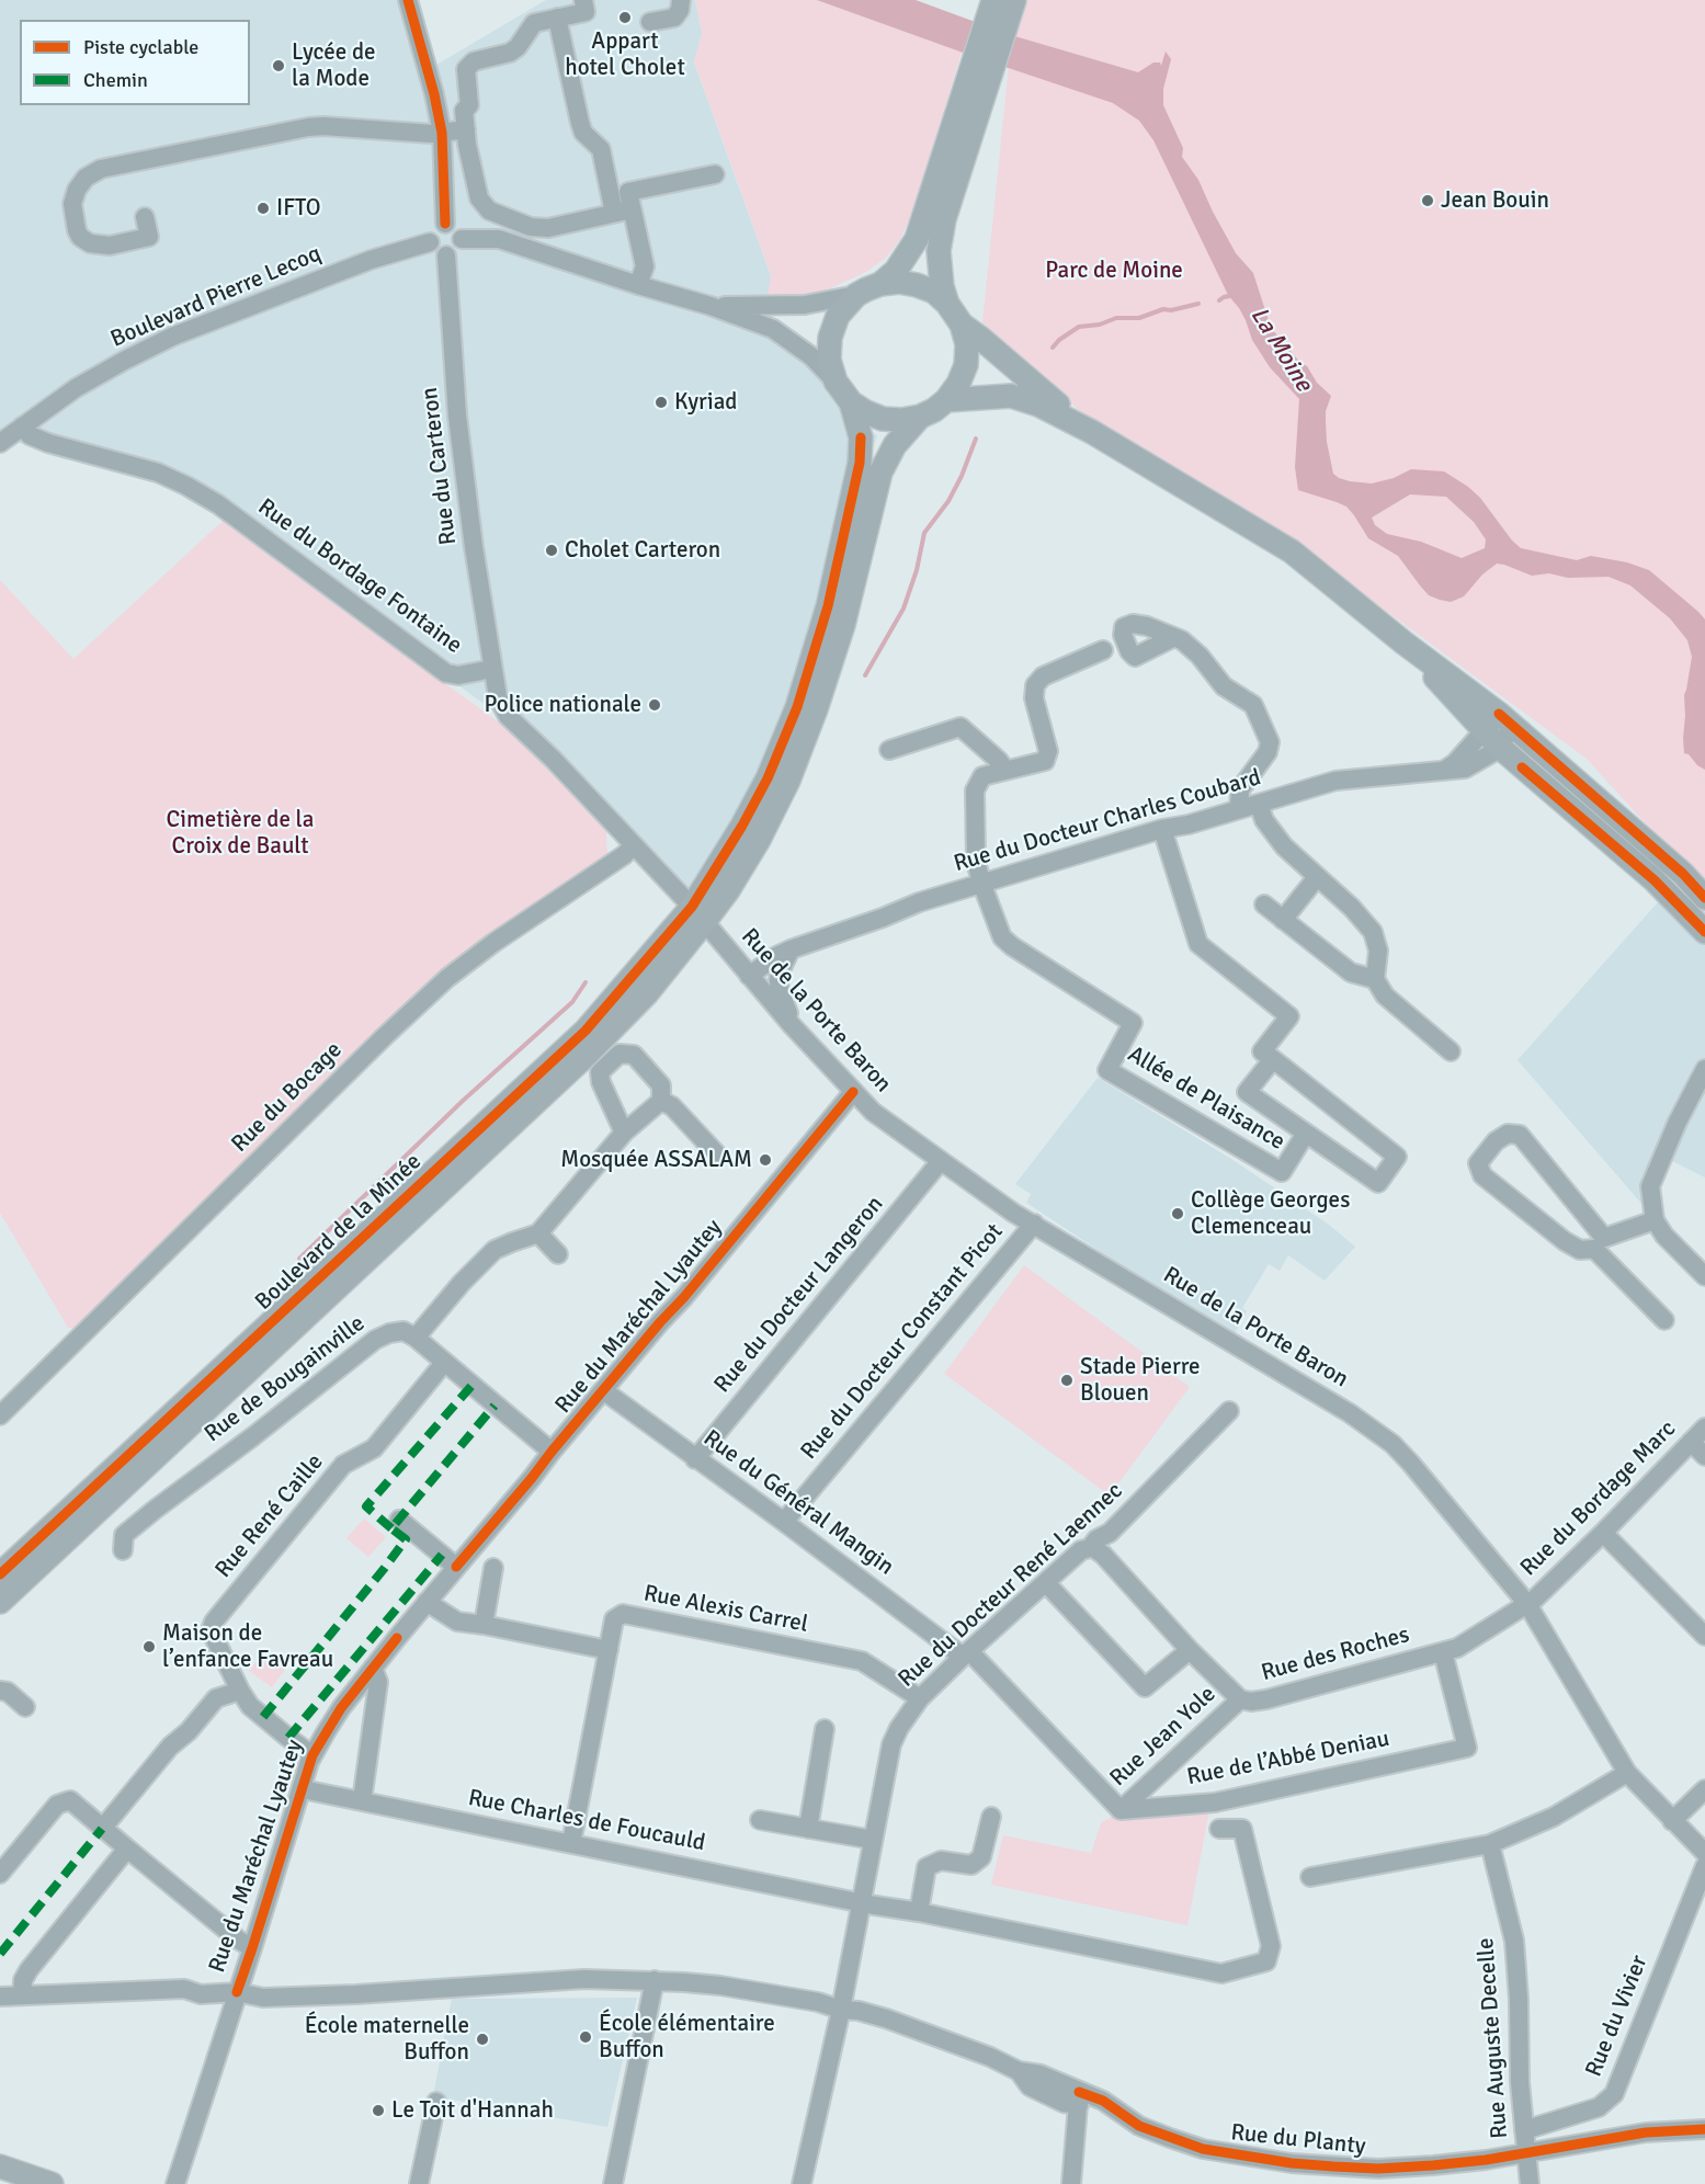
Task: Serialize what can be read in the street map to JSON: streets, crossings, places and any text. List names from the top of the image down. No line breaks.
{"streets":{"main road":["Boulevard de la Minée"],"street":["Boulevard Pierre Lecoq","Rue du Carteron","Rue du Bordage Fontaine","Rue du Docteur Charles Coubard","Rue de la Porte Baron","Rue du Bocage","Allée de Plaisance","Rue du Docteur Langeron","Rue du Maréchal Lyautey","Rue du Docteur Constant Picot","Rue de Bougainville","Rue du Bordage Marc","Rue du Général Mangin","Rue René Caille","Rue du Docteur René Laennec","Rue Alexis Carrel","Rue des Roches","Rue Jean Yole","Rue de l’Abbé Deniau","Rue Charles de Foucauld","Rue du Vivier","Rue Auguste Decelle","Rue du Planty"]},"crossings":[["Boulevard Pierre Lecoq","Rue du Carteron"],["Boulevard Pierre Lecoq","Rue du Bordage Fontaine"],["Rue du Carteron","Rue du Bordage Fontaine"],["Rue du Docteur Charles Coubard","Rue de la Porte Baron"],["Rue du Docteur Charles Coubard","Allée de Plaisance"],["Rue de la Porte Baron","Boulevard de la Minée"],["Rue de la Porte Baron","Rue du Docteur Langeron"],["Rue de la Porte Baron","Rue du Maréchal Lyautey"],["Rue de la Porte Baron","Rue du Docteur Constant Picot"],["Rue de la Porte Baron","Rue du Bordage Marc"],["Rue de la Porte Baron","Rue des Roches"],["Rue du Docteur Langeron","Rue du Général Mangin"],["Rue du Maréchal Lyautey","Rue du Général Mangin"],["Rue du Maréchal Lyautey","Rue René Caille"],["Rue du Maréchal Lyautey","Rue Charles de Foucauld"],["Rue du Maréchal Lyautey","Rue du Planty"],["Rue du Docteur Constant Picot","Rue du Général Mangin"],["Rue du Bordage Marc","Rue des Roches"],["Rue du Général Mangin","Rue du Docteur René Laennec"],["Rue du Docteur René Laennec","Rue Alexis Carrel"],["Rue du Docteur René Laennec","Rue des Roches"],["Rue du Docteur René Laennec","Rue Charles de Foucauld"],["Rue du Docteur René Laennec","Rue du Planty"],["Rue Alexis Carrel","Rue Charles de Foucauld"],["Rue des Roches","Rue Jean Yole"],["Rue des Roches","Rue de l’Abbé Deniau"],["Rue Jean Yole","Rue de l’Abbé Deniau"],["Rue du Vivier","Rue Auguste Decelle"],["Rue Auguste Decelle","Rue du Planty"]],"water":["La Moine"],"parks":["Parc de Moine","Cimetière de la Croix de Bault"],"places":["Appart hotel Cholet","Lycée de la Mode","Jean Bouin","IFTO","Kyriad","Cholet Carteron","Police nationale","Mosquée ASSALAM","Collège Georges Clemenceau","Stade Pierre Blouen","Maison de l’enfance Favreau","École élémentaire Buffon","École maternelle Buffon","Le Toit d'Hannah"],"legend":["Piste cyclable","Chemin"]}
